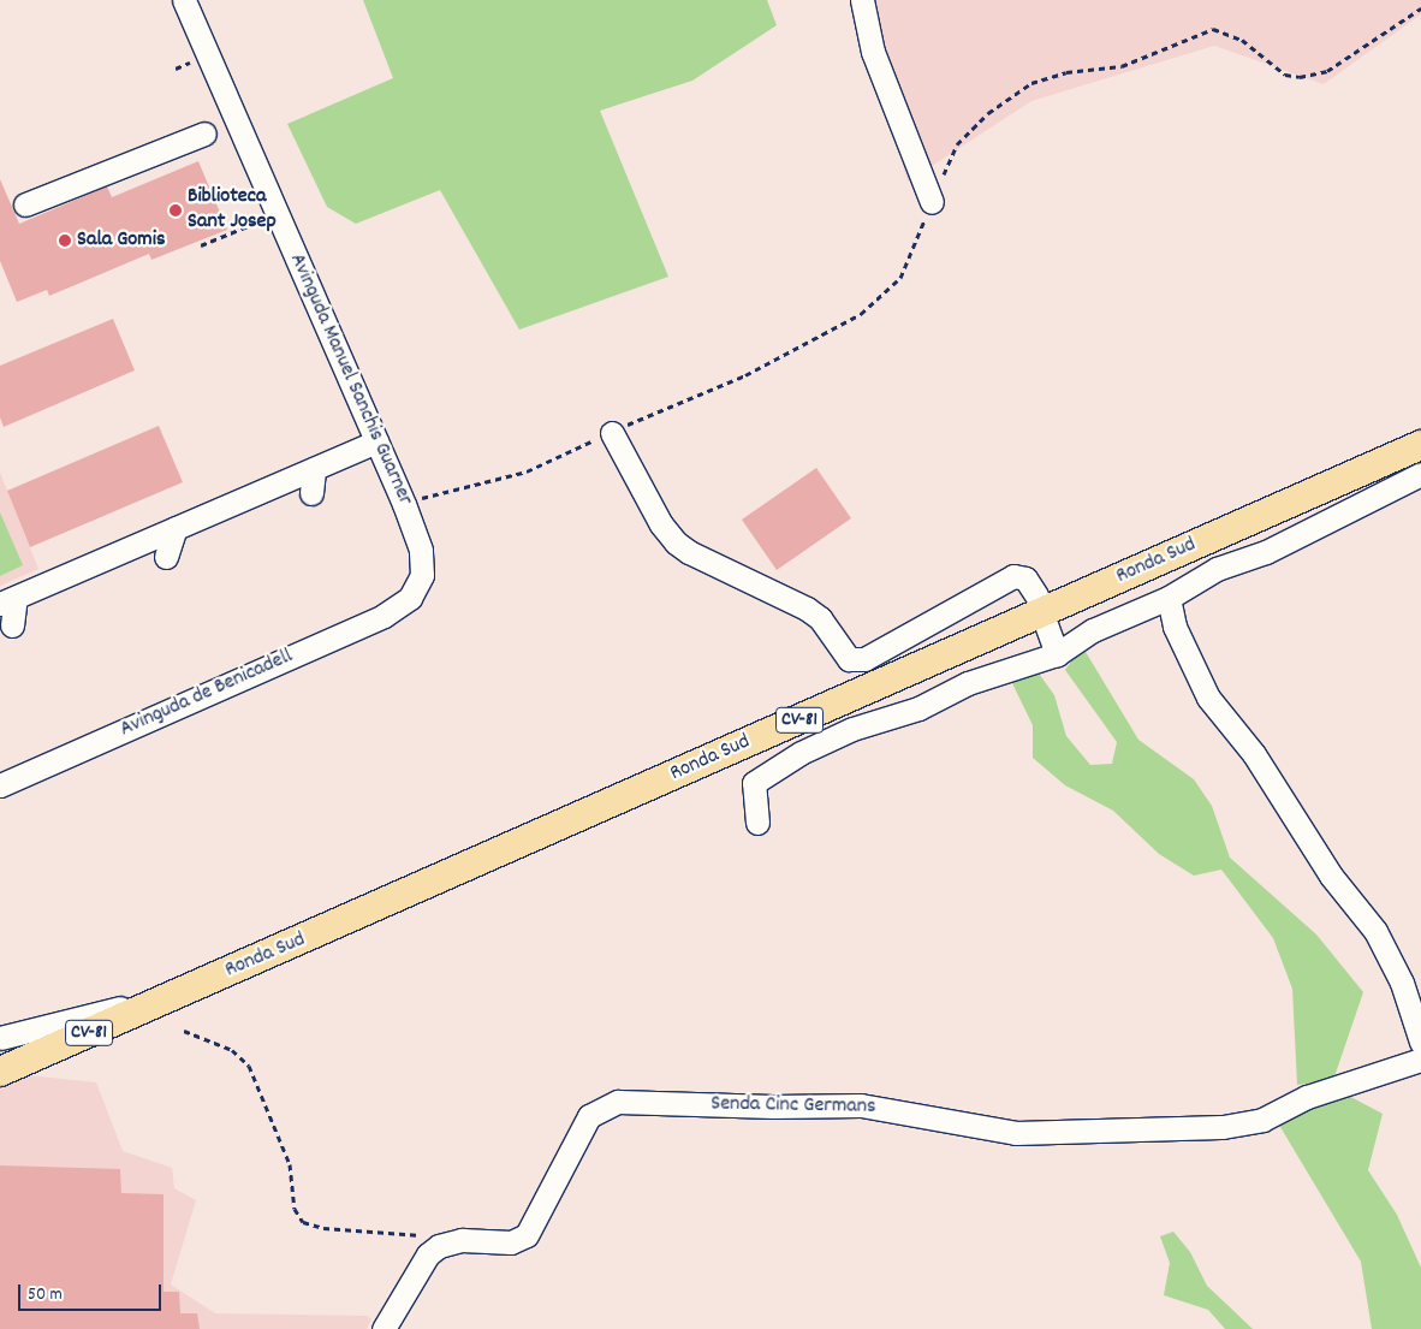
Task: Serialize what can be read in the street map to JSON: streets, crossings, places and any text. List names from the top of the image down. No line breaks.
{"streets":{"main road":["Ronda Sud","CV-81"],"street":["Avinguda Manuel Sanchis Guarner","Avinguda de Benicadell","Senda Cinc Germans"]},"crossings":[["Avinguda Manuel Sanchis Guarner","Avinguda de Benicadell"]],"places":["Biblioteca Sant Josep","Sala Gomis"],"scale_bar":"50 m"}
